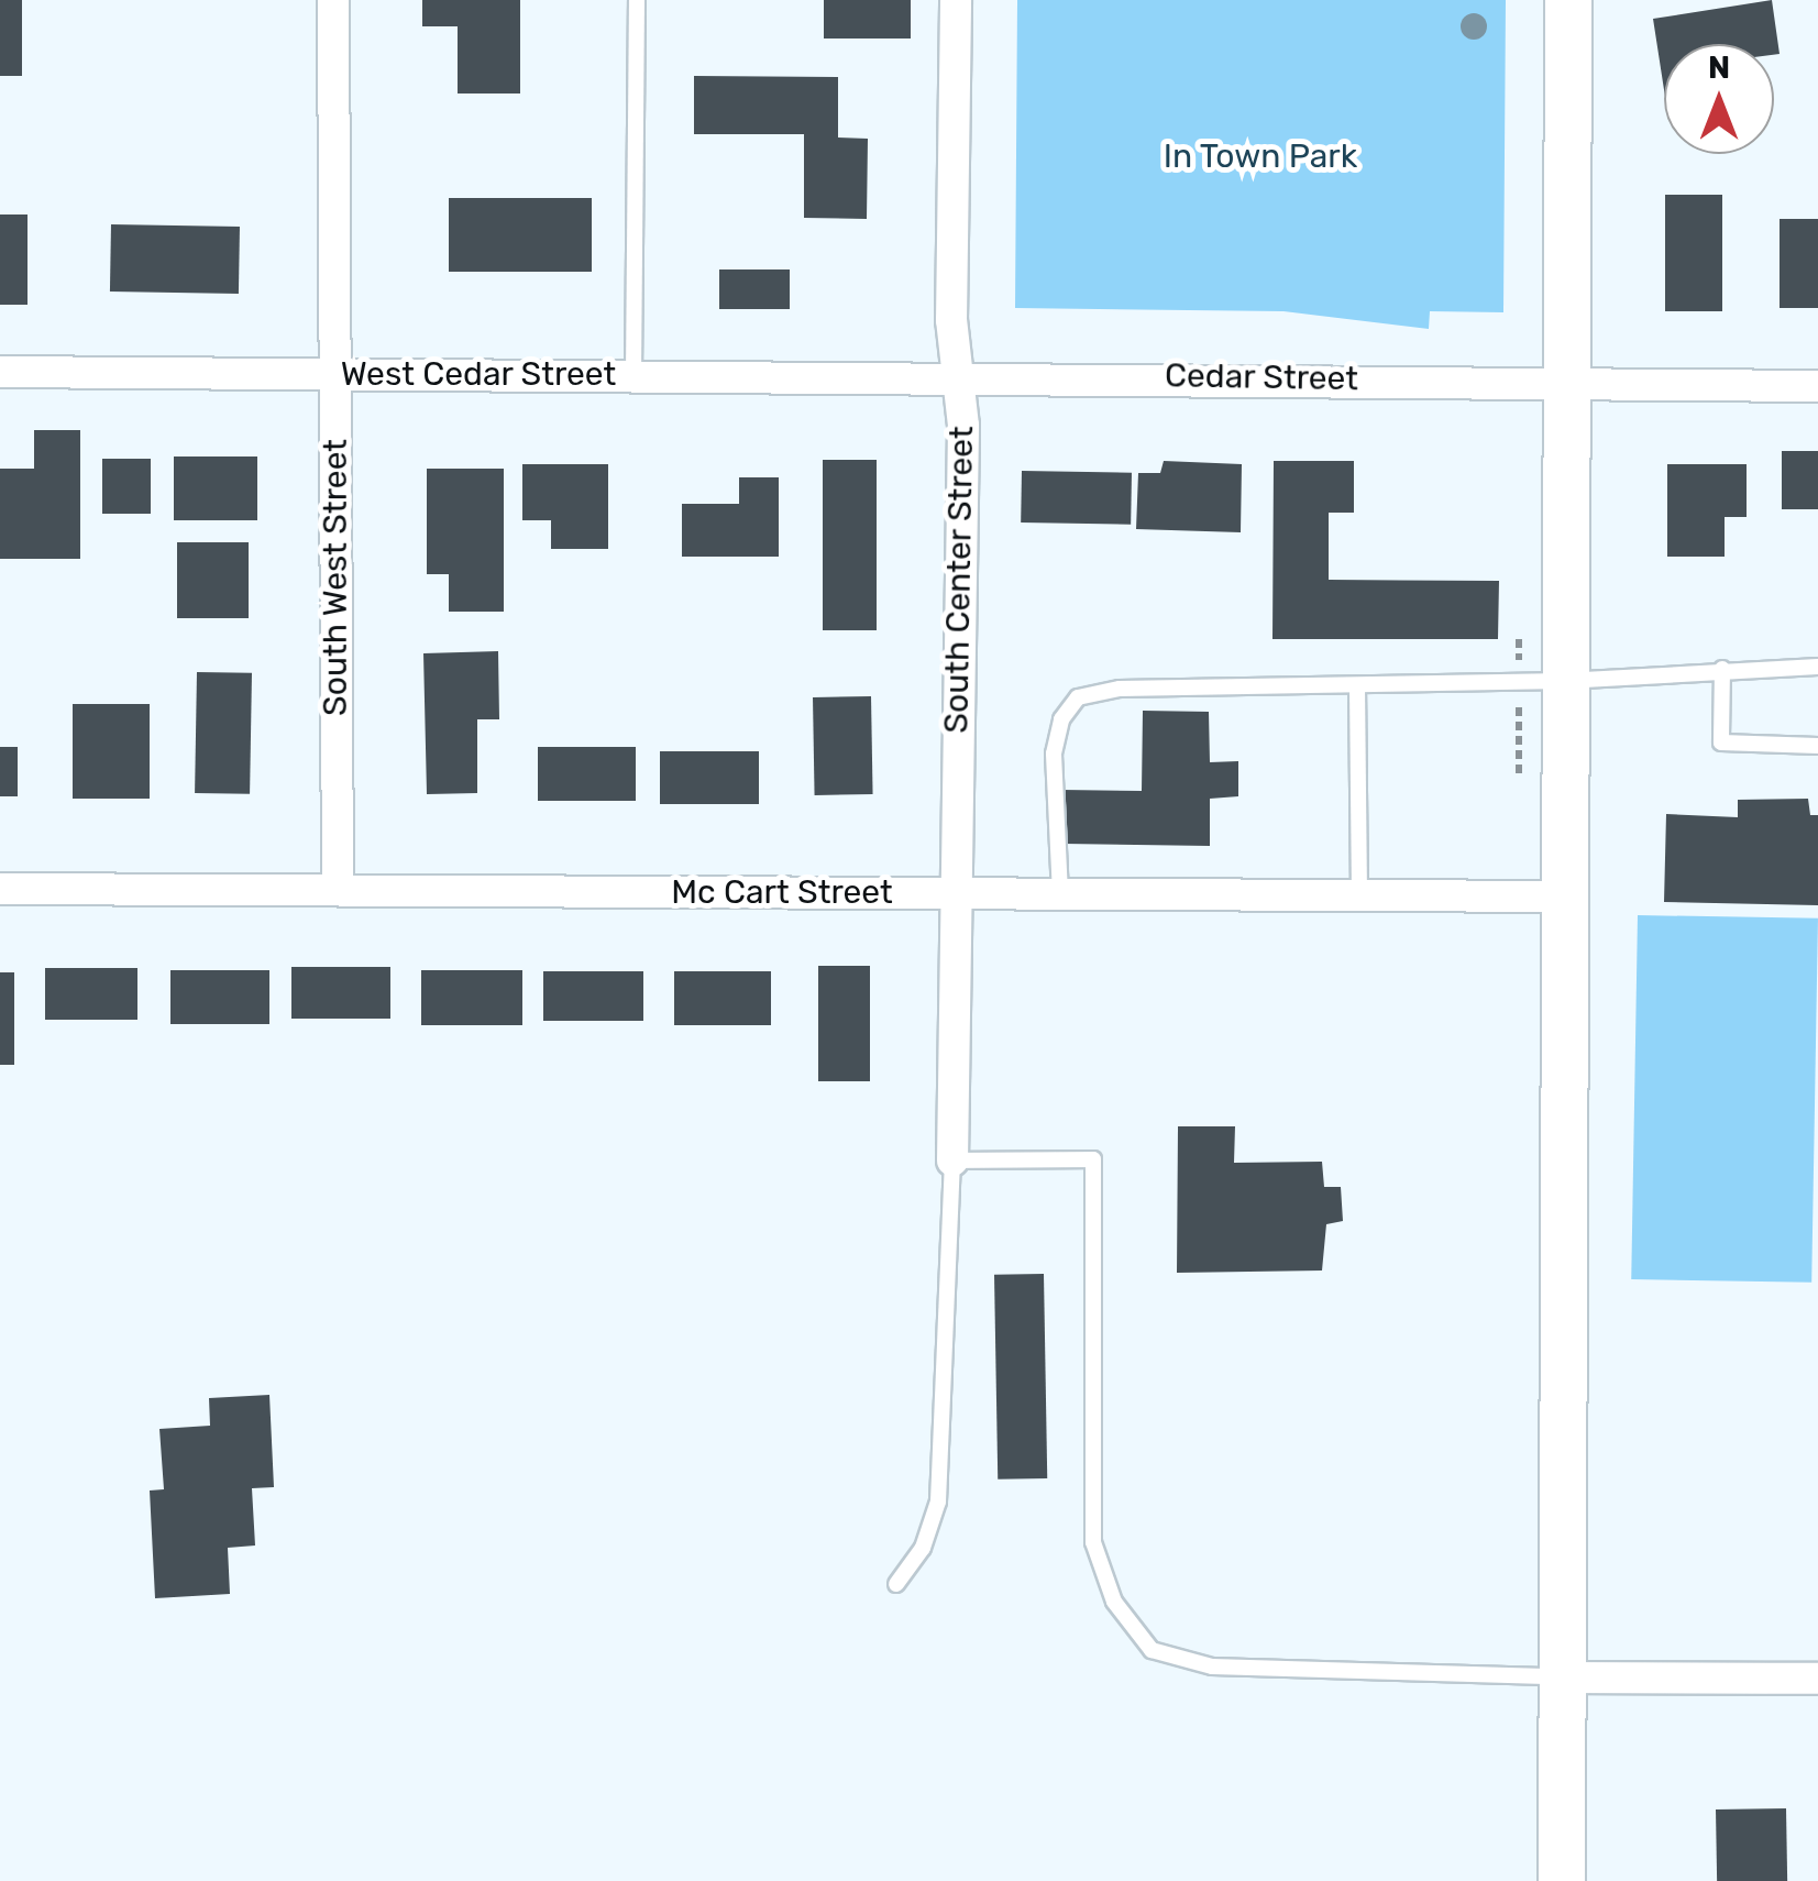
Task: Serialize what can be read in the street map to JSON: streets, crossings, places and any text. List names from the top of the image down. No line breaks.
{"streets":{"street":["West Cedar Street","Cedar Street","South West Street","South Center Street","Mc Cart Street"]},"crossings":[["West Cedar Street","Cedar Street"],["West Cedar Street","South West Street"],["West Cedar Street","South Center Street"],["Cedar Street","South Center Street"],["South West Street","Mc Cart Street"],["South Center Street","Mc Cart Street"]],"parks":["In Town Park"],"north":"top"}
